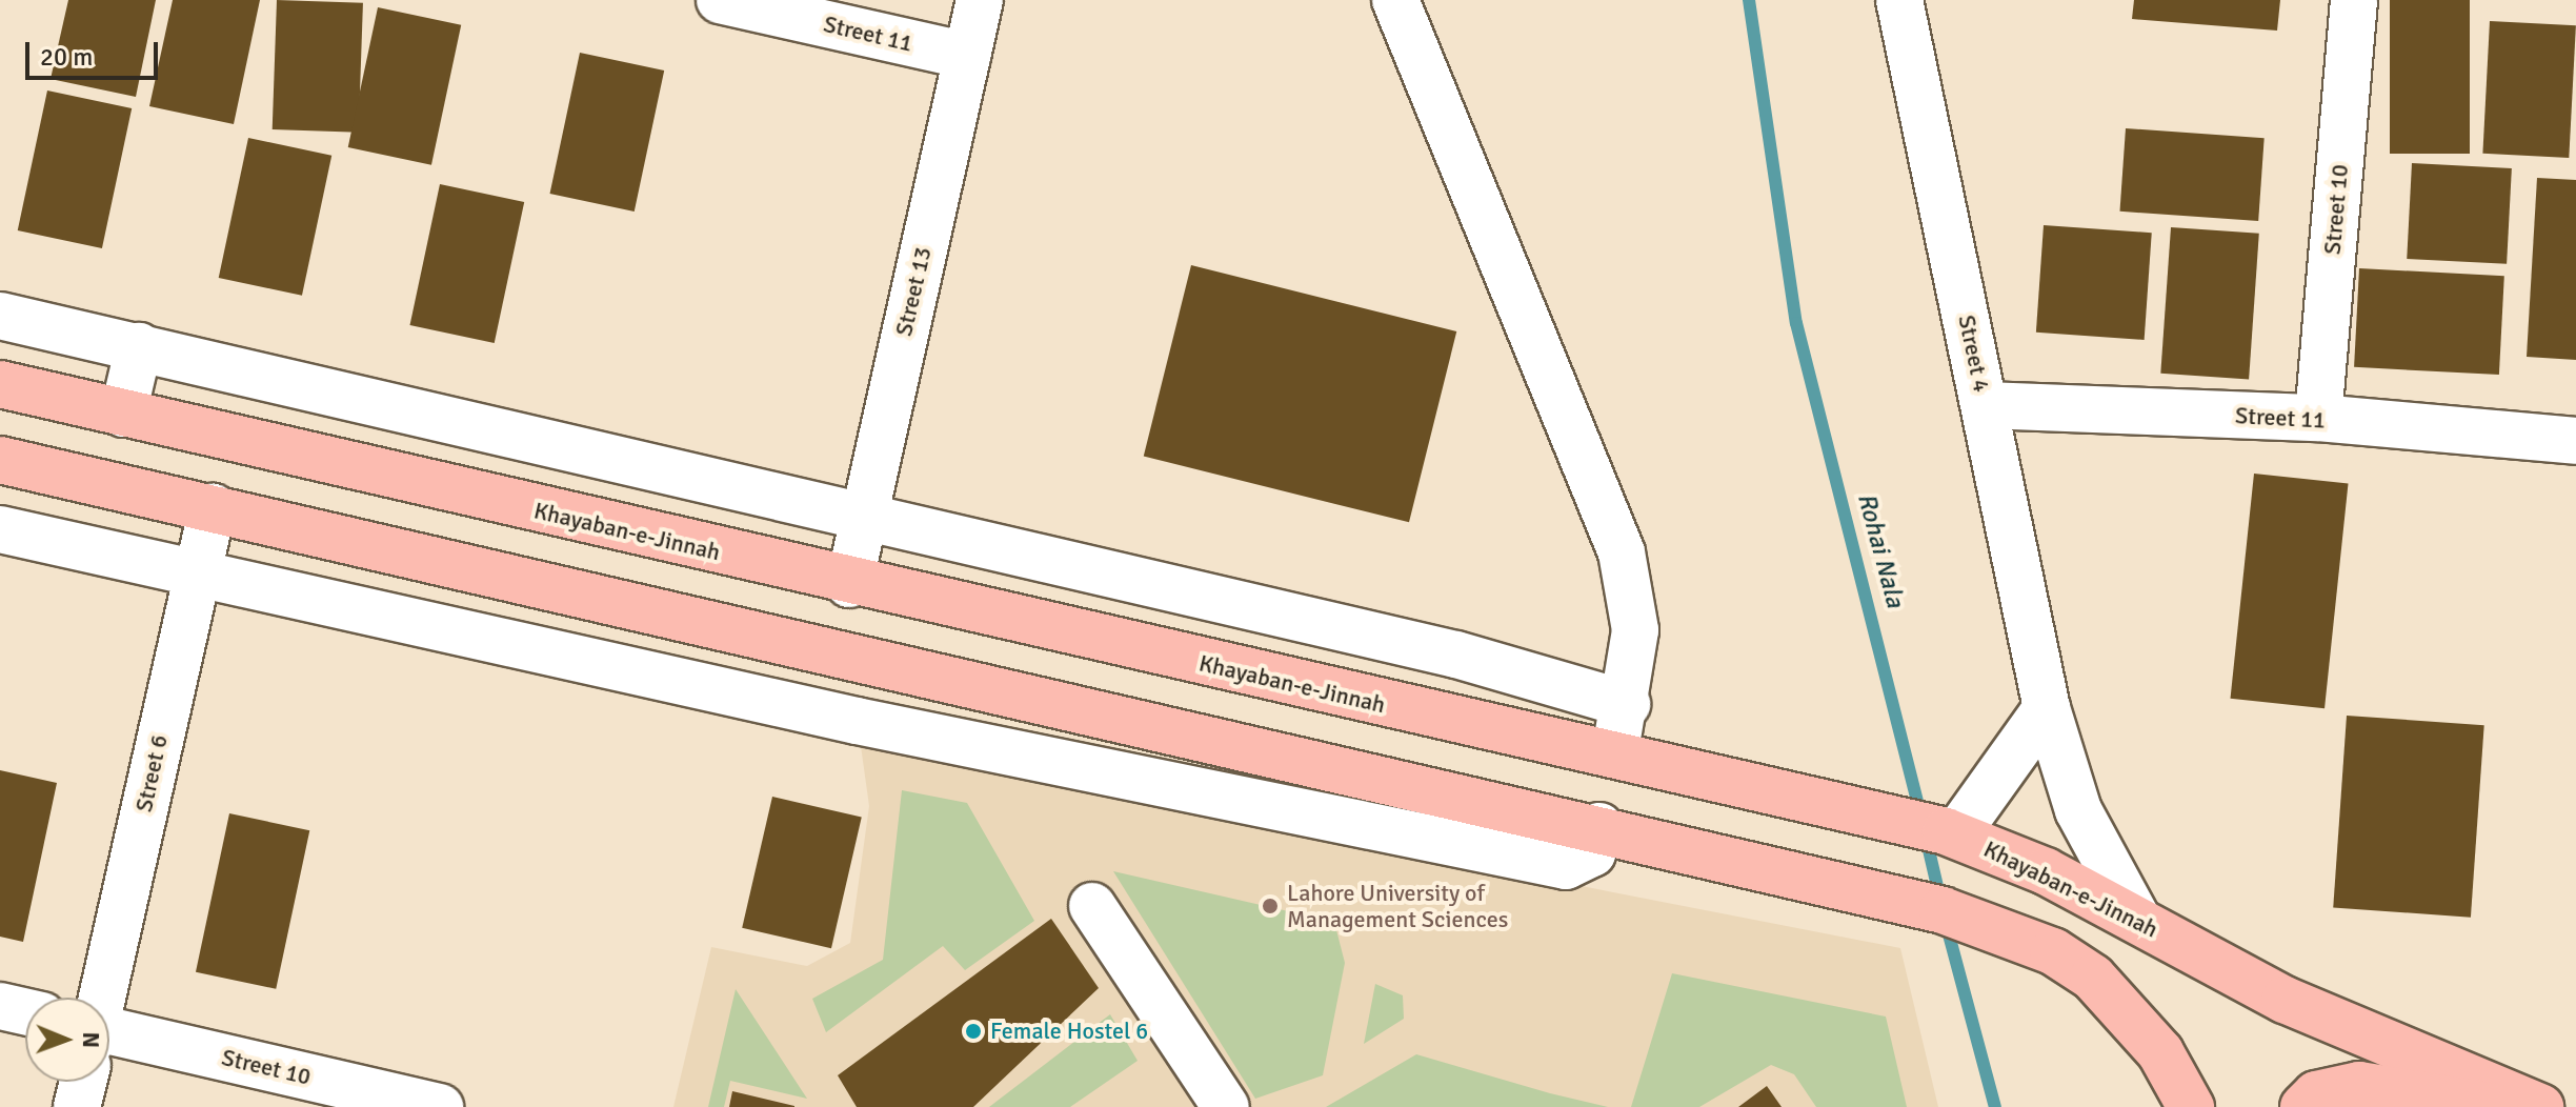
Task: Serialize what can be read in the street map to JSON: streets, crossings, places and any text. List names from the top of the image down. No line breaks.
{"streets":{"main road":["Khayaban-e-Jinnah"],"street":["Street 11","Street 10","Street 13","Street 4","Street 6"]},"crossings":[["Street 11","Street 10"],["Street 11","Street 13"],["Street 11","Street 4"],["Street 13","Khayaban-e-Jinnah"],["Street 4","Khayaban-e-Jinnah"]],"water":["Rohai Nala"],"places":["Lahore University of Management Sciences","Female Hostel 6"],"scale_bar":"20 m","north":"right"}
